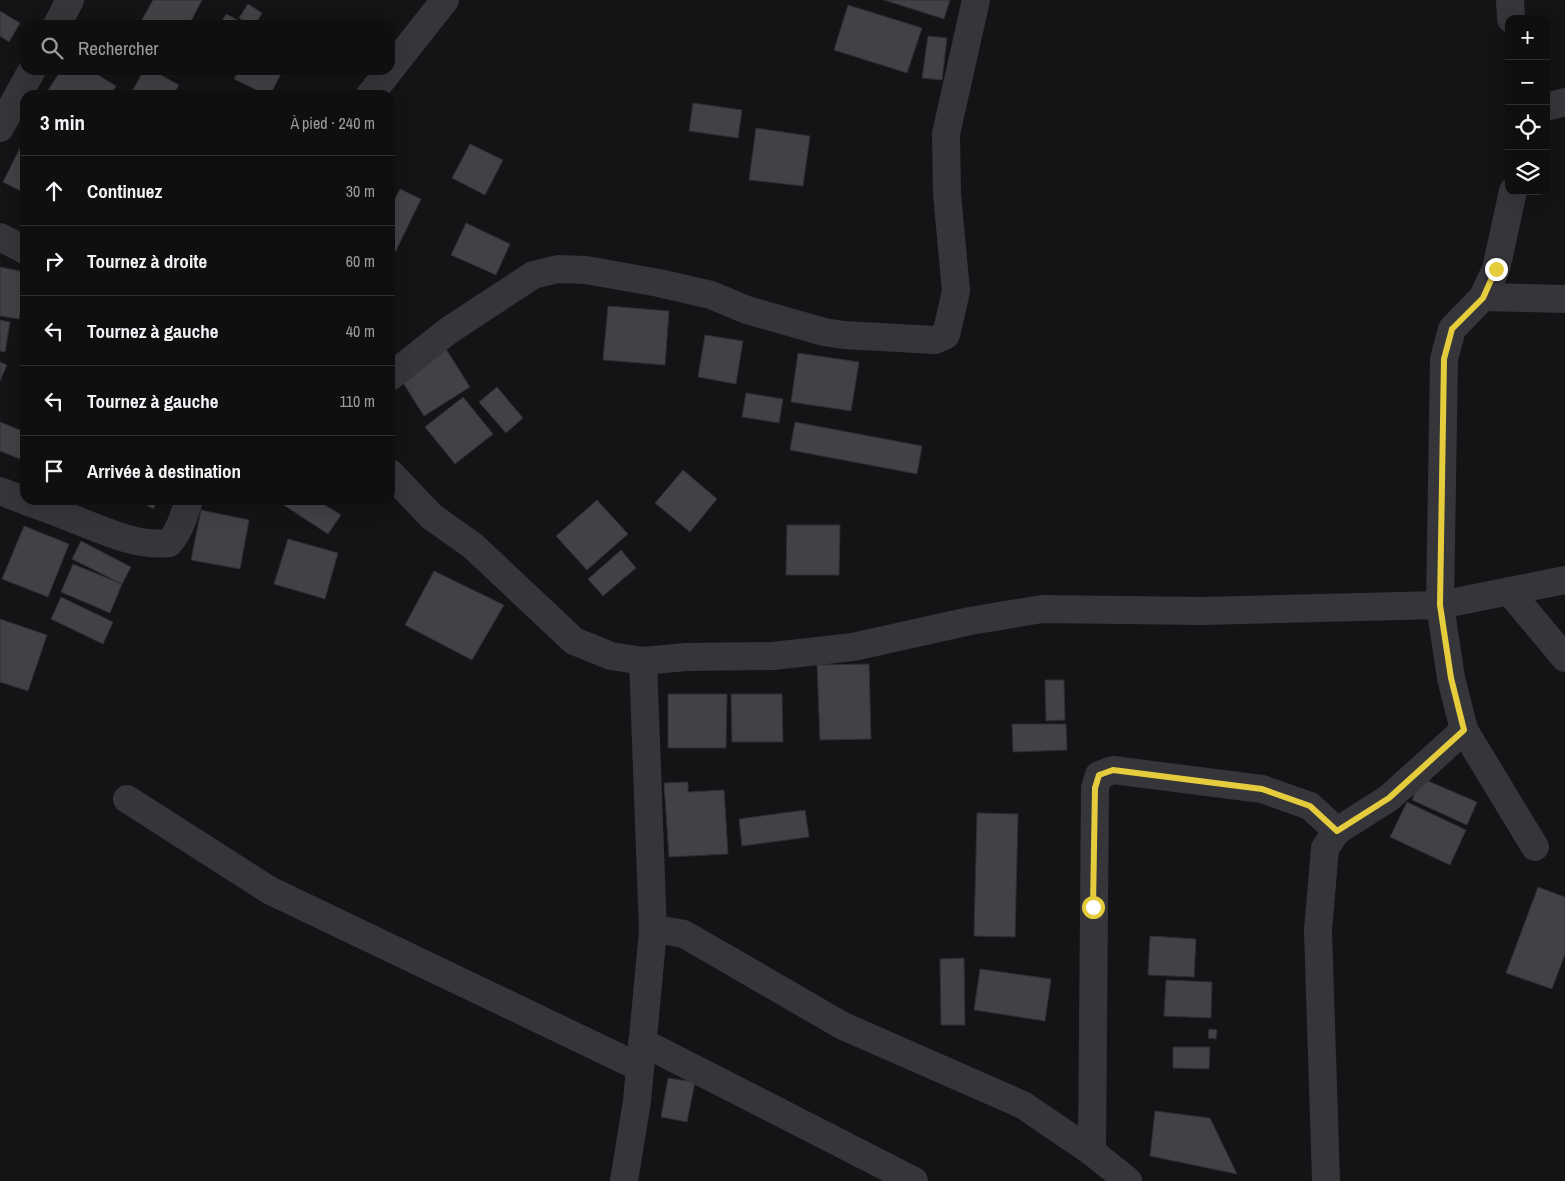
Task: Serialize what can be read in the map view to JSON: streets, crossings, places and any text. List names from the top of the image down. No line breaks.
{"page":{"map_buttons":["+","−"],"search":"Rechercher","heading":["3 min","À pied · 240 m"],"list":[["Continuez","30 m"],["Tournez à droite","60 m"],["Tournez à gauche","40 m"],["Tournez à gauche","110 m"],"Arrivée à destination"]}}
